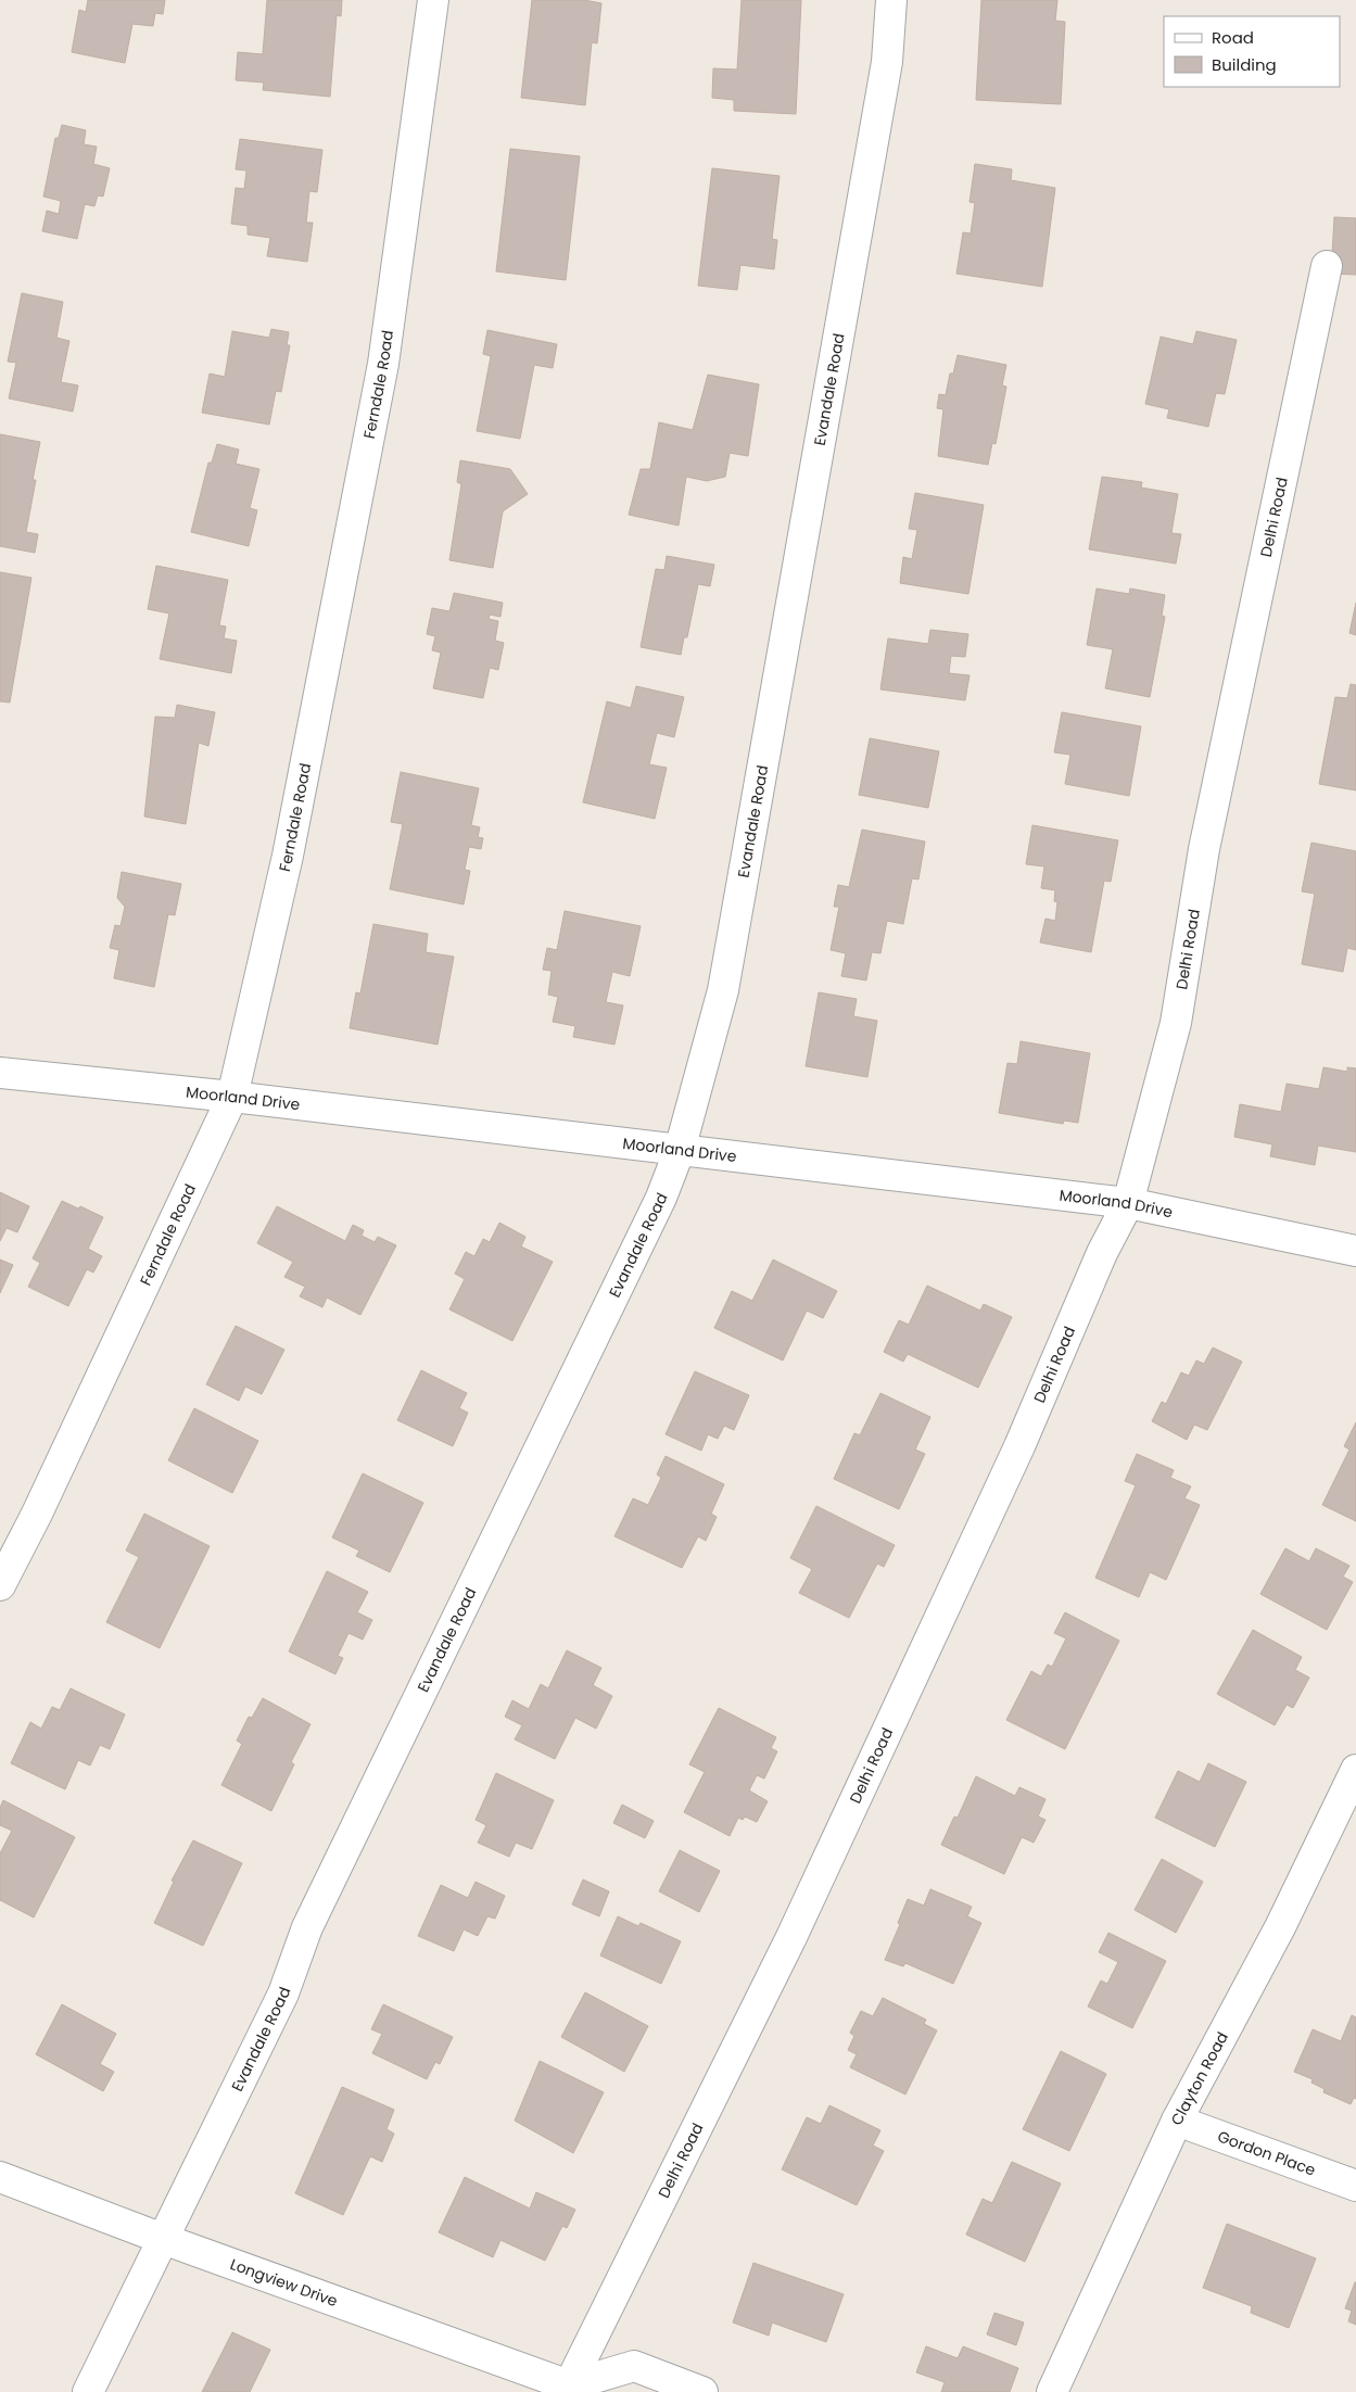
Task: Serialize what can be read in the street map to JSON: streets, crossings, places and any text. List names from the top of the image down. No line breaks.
{"streets":{"street":["Ferndale Road","Evandale Road","Delhi Road","Moorland Drive","Clayton Road","Gordon Place","Longview Drive"]},"crossings":[["Ferndale Road","Moorland Drive"],["Evandale Road","Moorland Drive"],["Evandale Road","Longview Drive"],["Delhi Road","Moorland Drive"],["Delhi Road","Longview Drive"],["Clayton Road","Gordon Place"]],"legend":["Road","Building"]}
